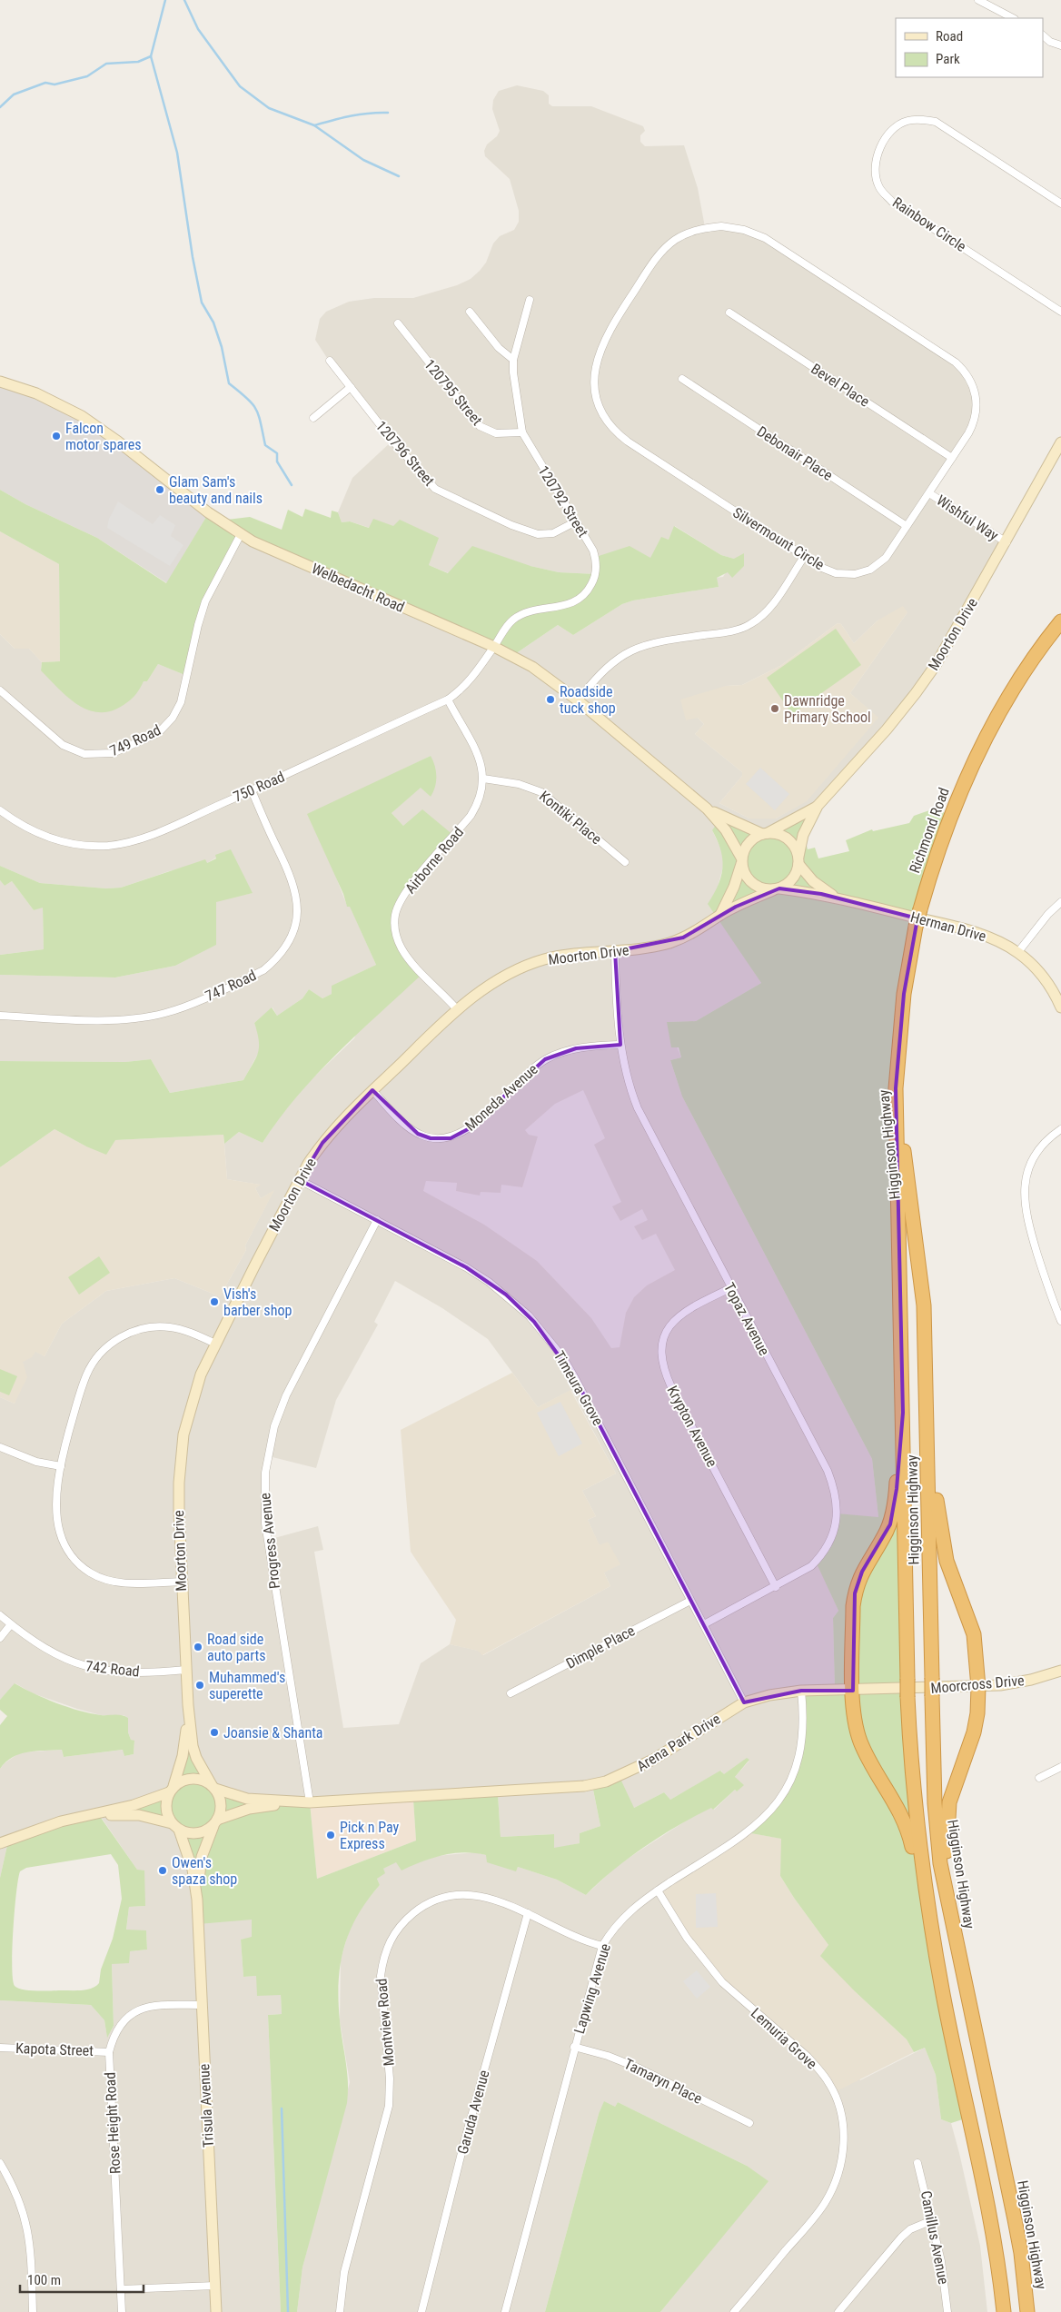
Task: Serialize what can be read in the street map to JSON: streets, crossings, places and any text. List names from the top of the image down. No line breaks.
{"streets":{"highway":["Richmond Road","Higginson Highway"],"street":["Rainbow Circle","Bevel Place","120795 Street","120796 Street","Debonair Place","120792 Street","Wishful Way","Silvermount Circle","Welbedacht Road","Moorton Drive","749 Road","750 Road","Kontiki Place","Airborne Road","Herman Drive","747 Road","Moneda Avenue","Topaz Avenue","Timeura Grove","Krypton Avenue","Progress Avenue","Dimple Place","742 Road","Moorcross Drive","Arena Park Drive","Lapwing Avenue","Montview Road","Lemuria Grove","Kapota Street","Tamaryn Place","Trisula Avenue","Garuda Avenue","Rose Height Road","Camillus Avenue"]},"crossings":[["Bevel Place","Silvermount Circle"],["120795 Street","120792 Street"],["120796 Street","120792 Street"],["Debonair Place","Silvermount Circle"],["120792 Street","Welbedacht Road"],["120792 Street","750 Road"],["Wishful Way","Silvermount Circle"],["Wishful Way","Moorton Drive"],["Welbedacht Road","Moorton Drive"],["Welbedacht Road","749 Road"],["Welbedacht Road","750 Road"],["Welbedacht Road","Herman Drive"],["Moorton Drive","Airborne Road"],["Moorton Drive","Herman Drive"],["Moorton Drive","Moneda Avenue"],["Moorton Drive","Topaz Avenue"],["Moorton Drive","Timeura Grove"],["Moorton Drive","742 Road"],["Moorton Drive","Arena Park Drive"],["Moorton Drive","Trisula Avenue"],["750 Road","Airborne Road"],["750 Road","747 Road"],["Kontiki Place","Airborne Road"],["Richmond Road","Higginson Highway"],["Moneda Avenue","Topaz Avenue"],["Higginson Highway","Moorcross Drive"],["Higginson Highway","Arena Park Drive"],["Topaz Avenue","Timeura Grove"],["Topaz Avenue","Krypton Avenue"],["Timeura Grove","Progress Avenue"],["Timeura Grove","Dimple Place"],["Timeura Grove","Arena Park Drive"],["Progress Avenue","Arena Park Drive"],["Moorcross Drive","Arena Park Drive"],["Arena Park Drive","Lapwing Avenue"],["Arena Park Drive","Trisula Avenue"],["Lapwing Avenue","Montview Road"],["Lapwing Avenue","Lemuria Grove"],["Lapwing Avenue","Tamaryn Place"],["Montview Road","Garuda Avenue"],["Kapota Street","Rose Height Road"],["Trisula Avenue","Rose Height Road"]],"places":["Falcon motor spares","Glam Sam's beauty and nails","Roadside tuck shop","Dawnridge Primary School","Vish's barber shop","Road side auto parts","Muhammed's superette","Joansie & Shanta","Pick n Pay Express","Owen's spaza shop"],"legend":["Road","Park"],"scale_bar":"100 m"}
